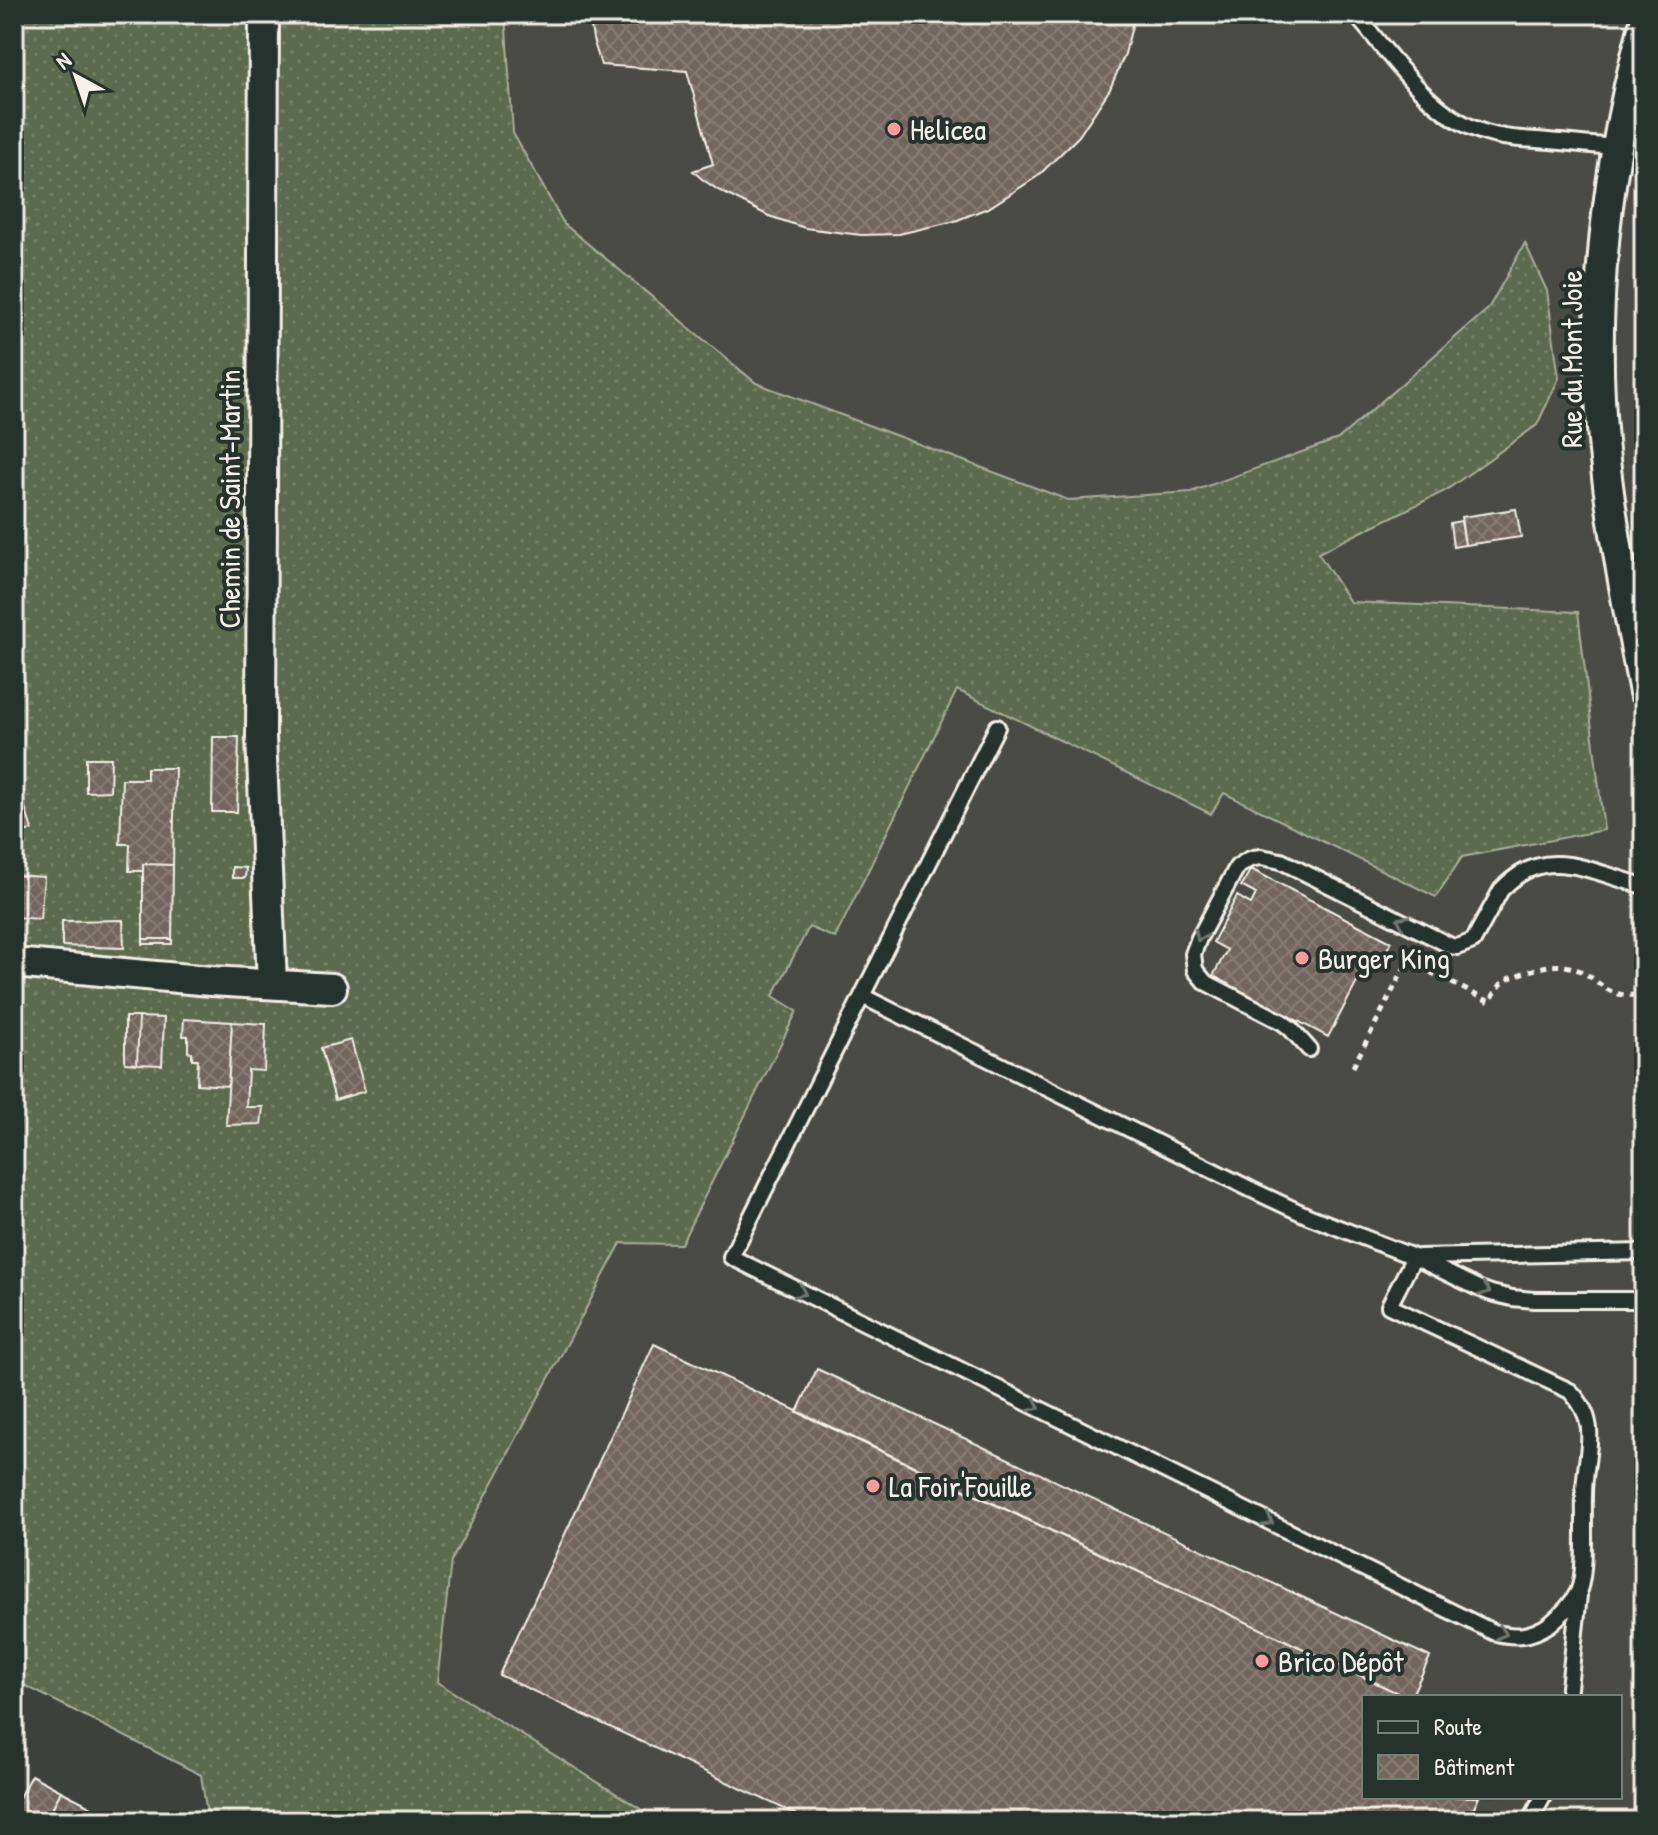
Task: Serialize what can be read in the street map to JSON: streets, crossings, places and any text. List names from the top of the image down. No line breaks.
{"streets":{"street":["Rue du Mont Joie","Chemin de Saint-Martin"]},"places":["Helicea","Burger King","La Foir'Fouille","Brico Dépôt"],"legend":["Route","Bâtiment"],"north":"top left"}
